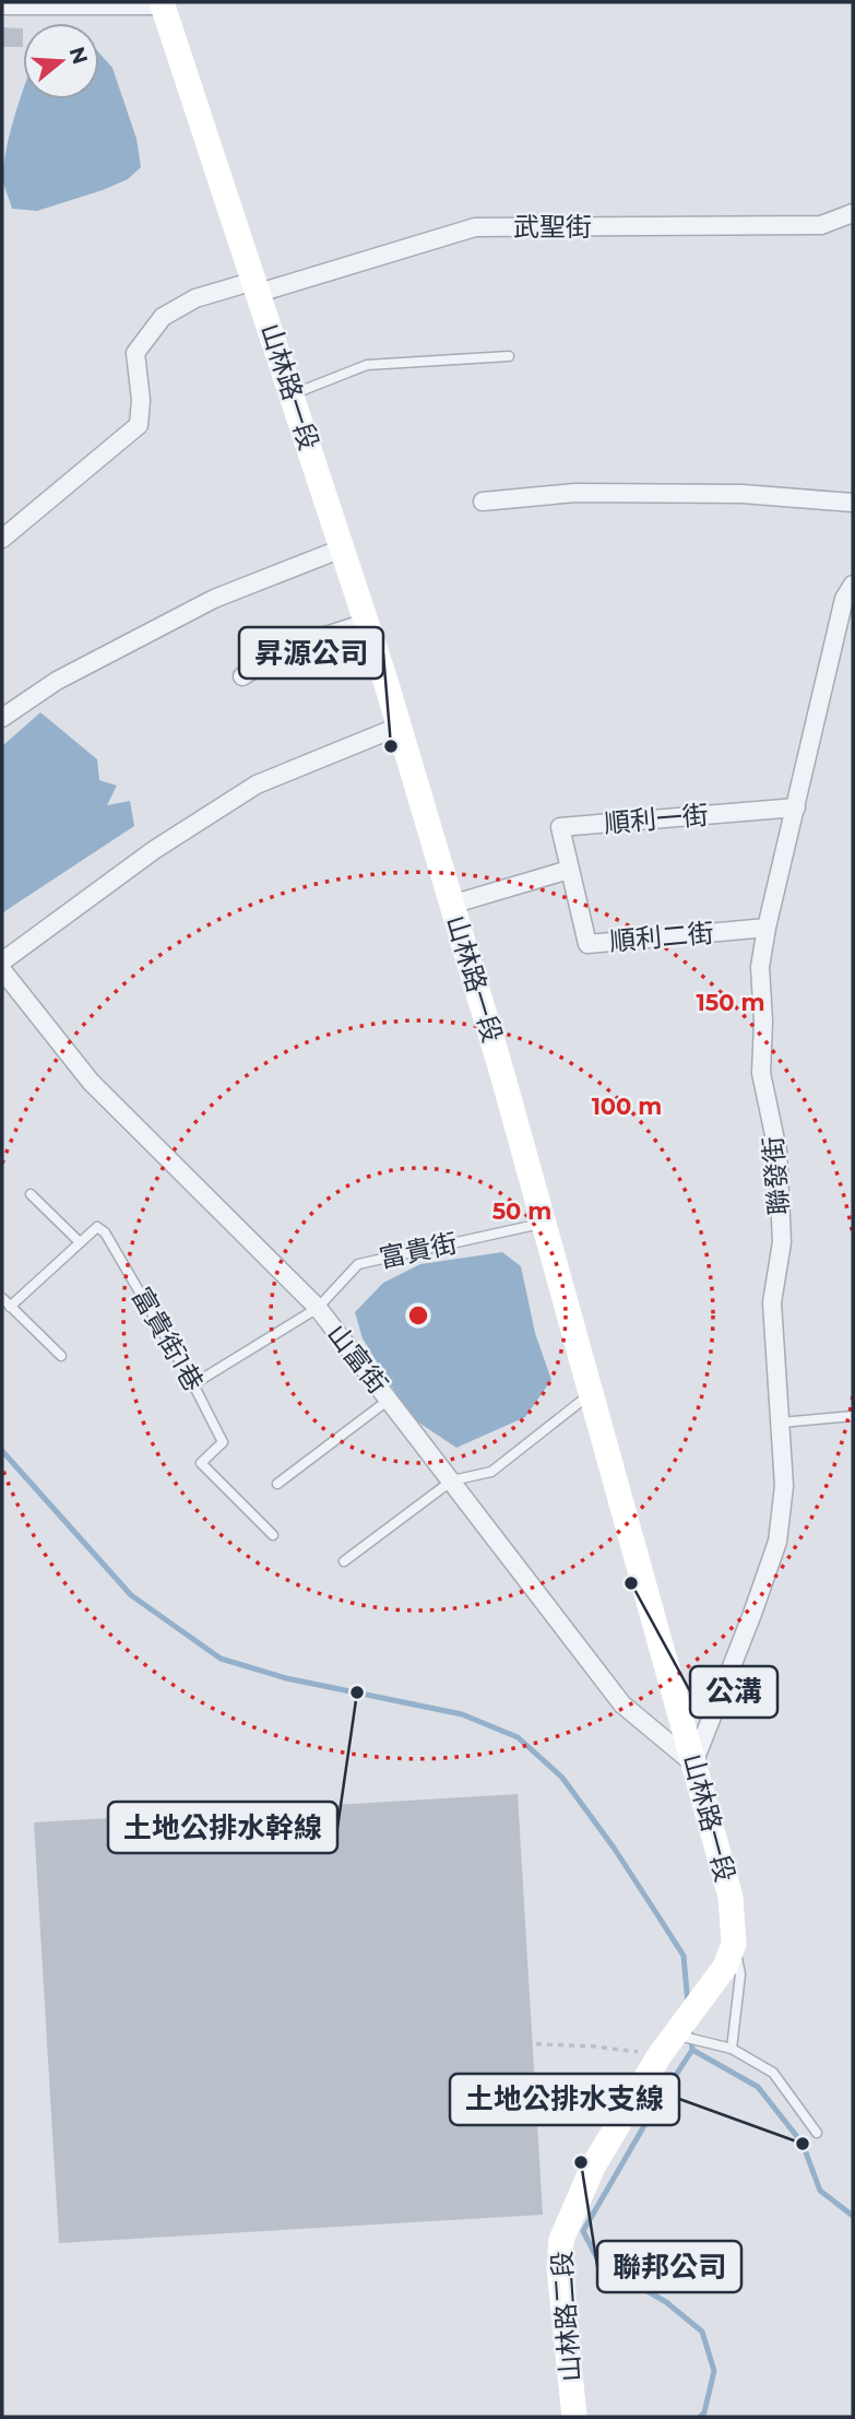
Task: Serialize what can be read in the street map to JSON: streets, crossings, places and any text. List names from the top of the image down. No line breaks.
{"streets":{"main road":["山林路一段","山林路二段"],"street":["武聖街","順利一街","順利二街","聯發街","山富街"],"lane":["富貴街","富貴街1巷"]},"crossings":[["武聖街","山林路一段"],["山林路一段","聯發街"],["山林路一段","富貴街"],["山林路一段","山富街"],["山林路一段","山林路二段"],["順利一街","順利二街"],["順利一街","聯發街"],["順利二街","聯發街"],["聯發街","山富街"],["富貴街","富貴街1巷"],["富貴街","山富街"]],"places":["昇源公司","公溝","土地公排水幹線","土地公排水支線","聯邦公司"],"north":"right","rings":["150 m","100 m","50 m"]}
